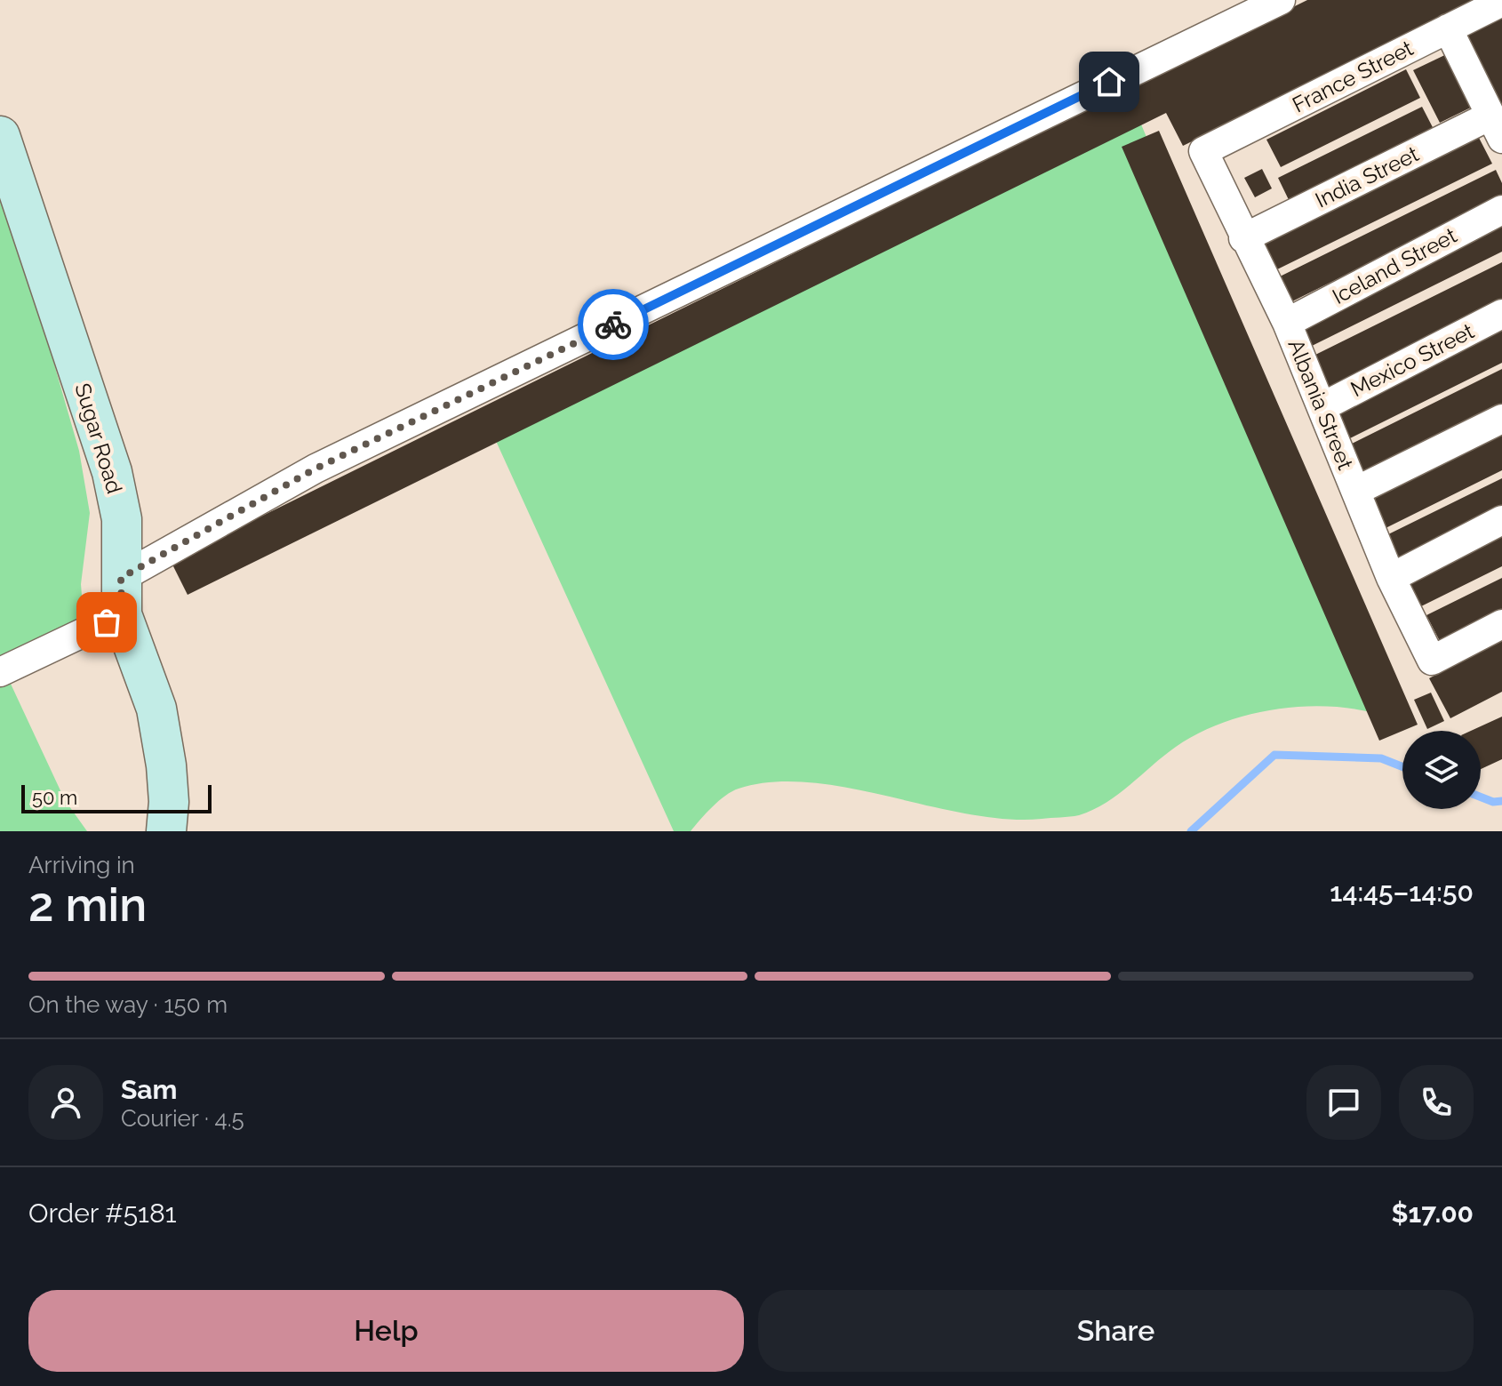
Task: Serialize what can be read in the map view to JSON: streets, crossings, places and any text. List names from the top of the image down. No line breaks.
{"streets":{"main road":["Sugar Road"],"street":["France Street","India Street","Iceland Street","Mexico Street","Albania Street"]},"crossings":[["France Street","Albania Street"],["India Street","Albania Street"],["Iceland Street","Albania Street"],["Mexico Street","Albania Street"]],"scale_bar":"50 m","page":{"scale":"50 m","heading":["2 min","Arriving in","14:45–14:50"],"panel":["Sam","Courier · 4.5","Order #5181","$17.00"],"bar":"On the way · 150 m","buttons":["Help","Share"]}}
